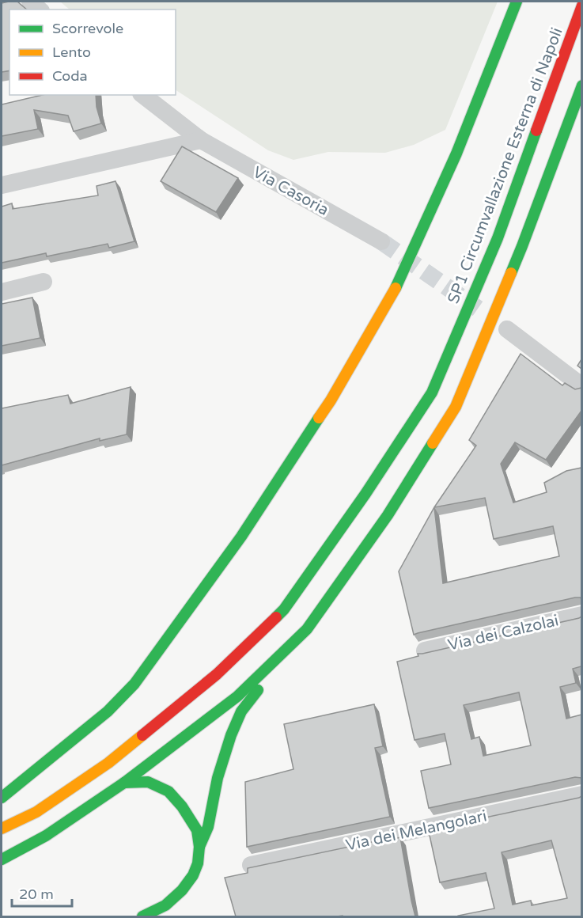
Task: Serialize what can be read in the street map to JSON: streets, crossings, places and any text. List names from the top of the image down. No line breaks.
{"streets":{"highway":["SP1 Circumvallazione Esterna di Napoli"],"street":["Via Casoria","Via dei Calzolai","Via dei Melangolari"]},"legend":["Scorrevole","Lento","Coda"],"scale_bar":"20 m"}
